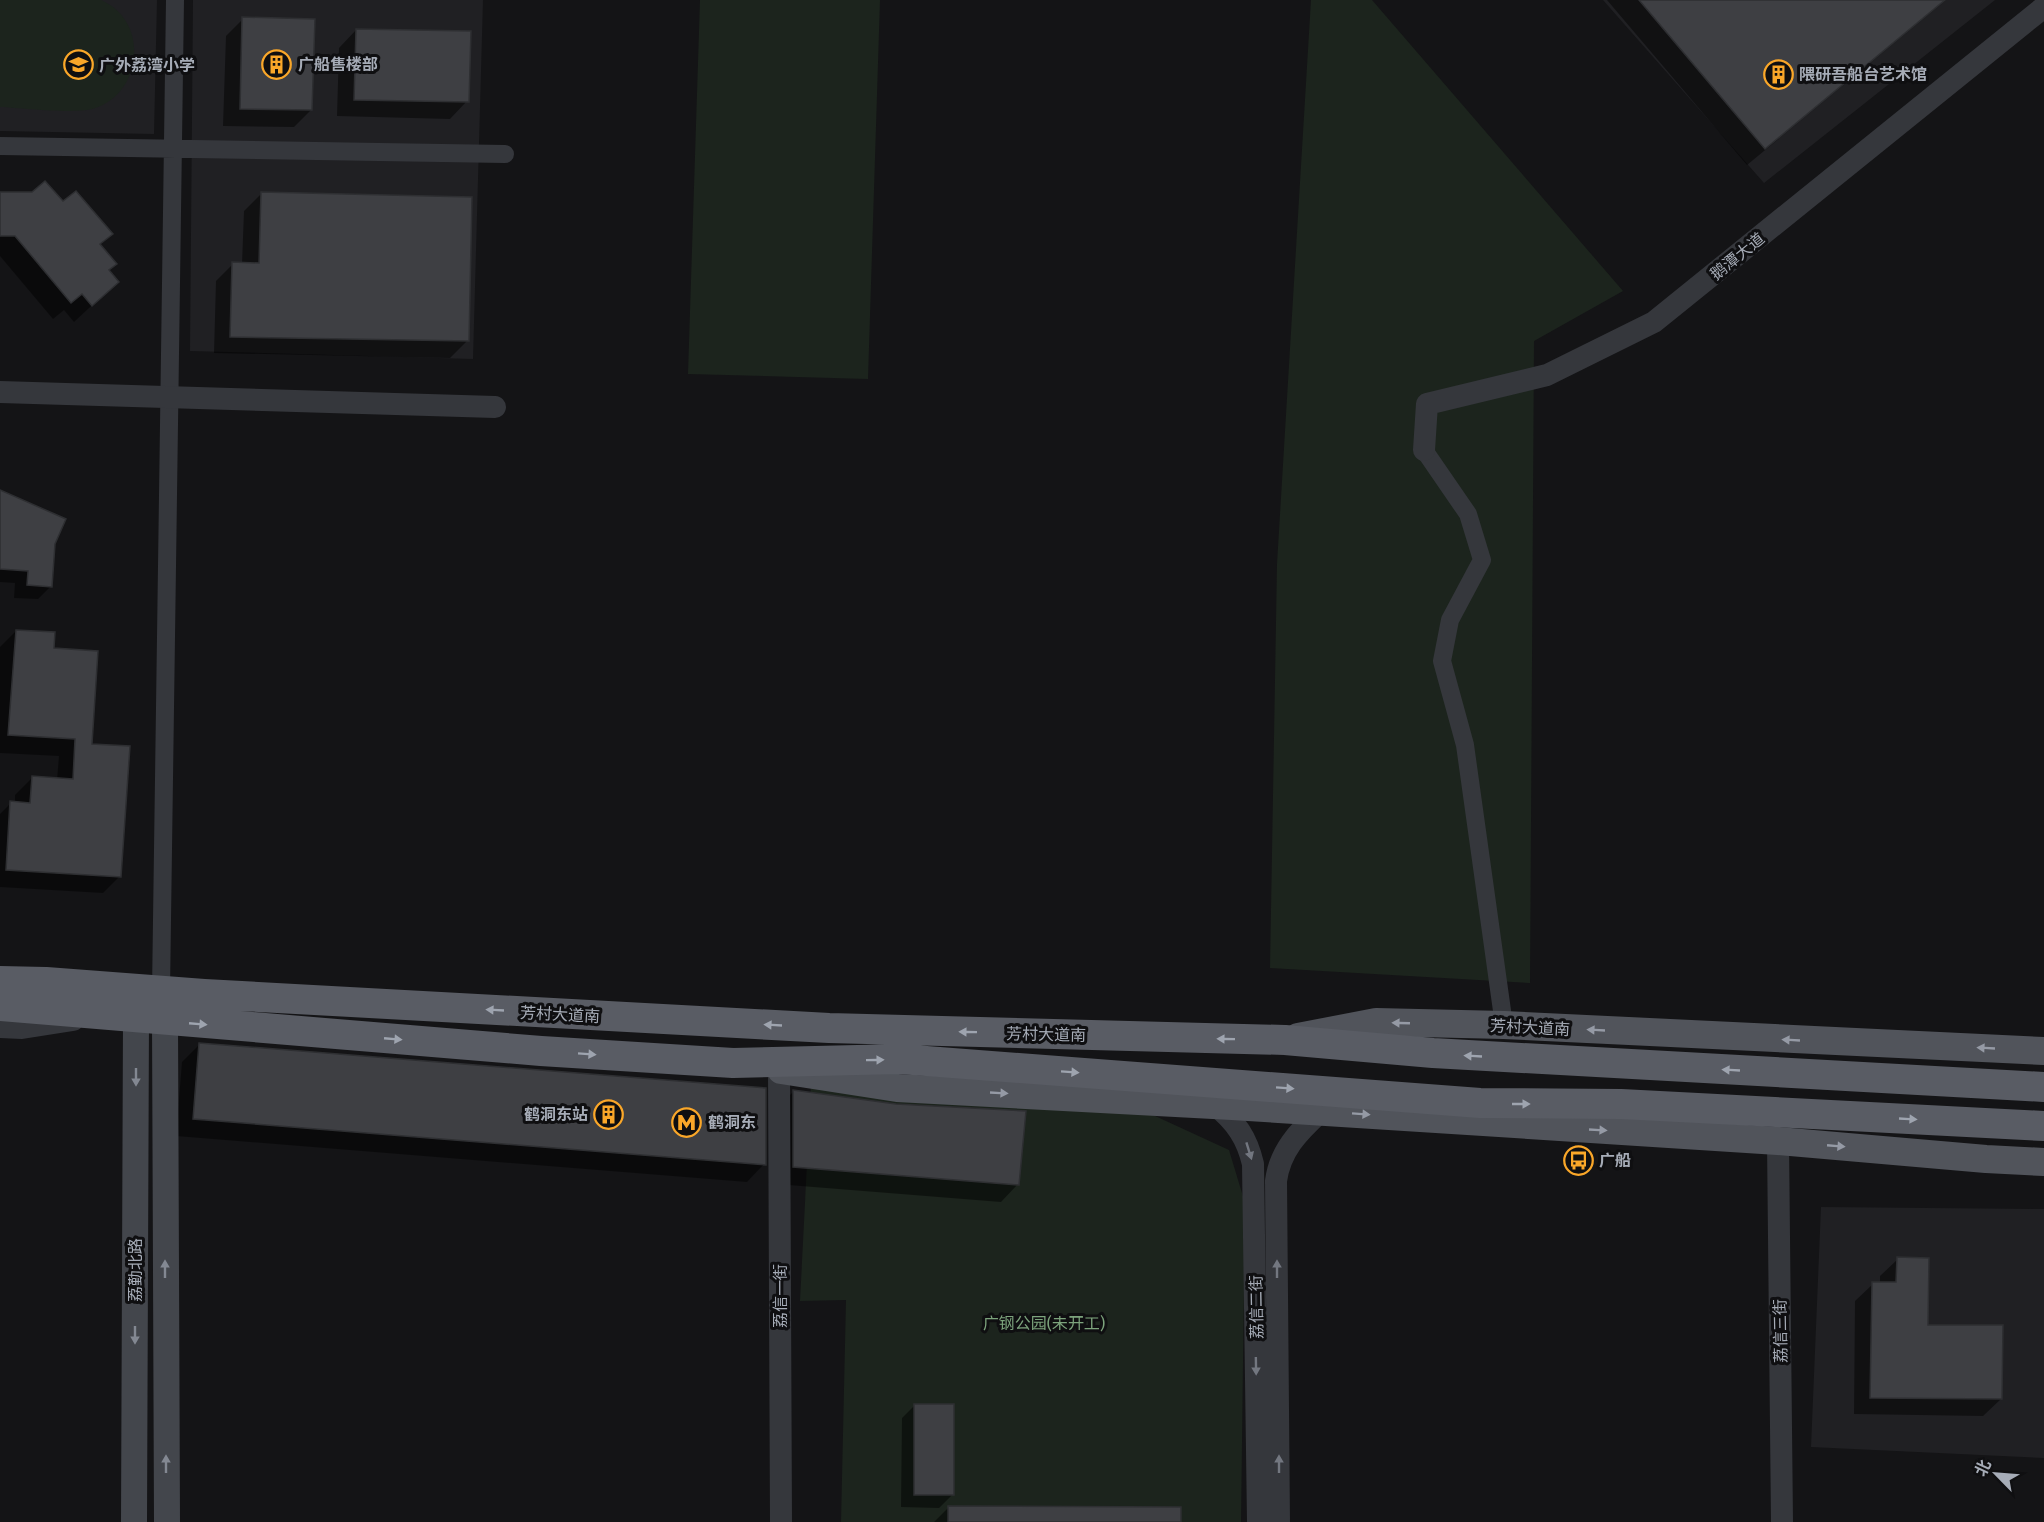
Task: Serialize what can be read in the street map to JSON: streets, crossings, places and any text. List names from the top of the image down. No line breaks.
{"streets":{"highway":["芳村大道南"],"main road":["荔勤北路"],"street":["鹅潭大道","荔信一街","荔信二街","荔信三街"]},"parks":["广钢公园(未开工)"],"places":{"building":["广船售楼部","隈研吾船台艺术馆","鹤洞东站"],"school or university":["广外荔湾小学"],"metro station":["鹤洞东"],"bus stop":["广船"]},"north":"top left"}
